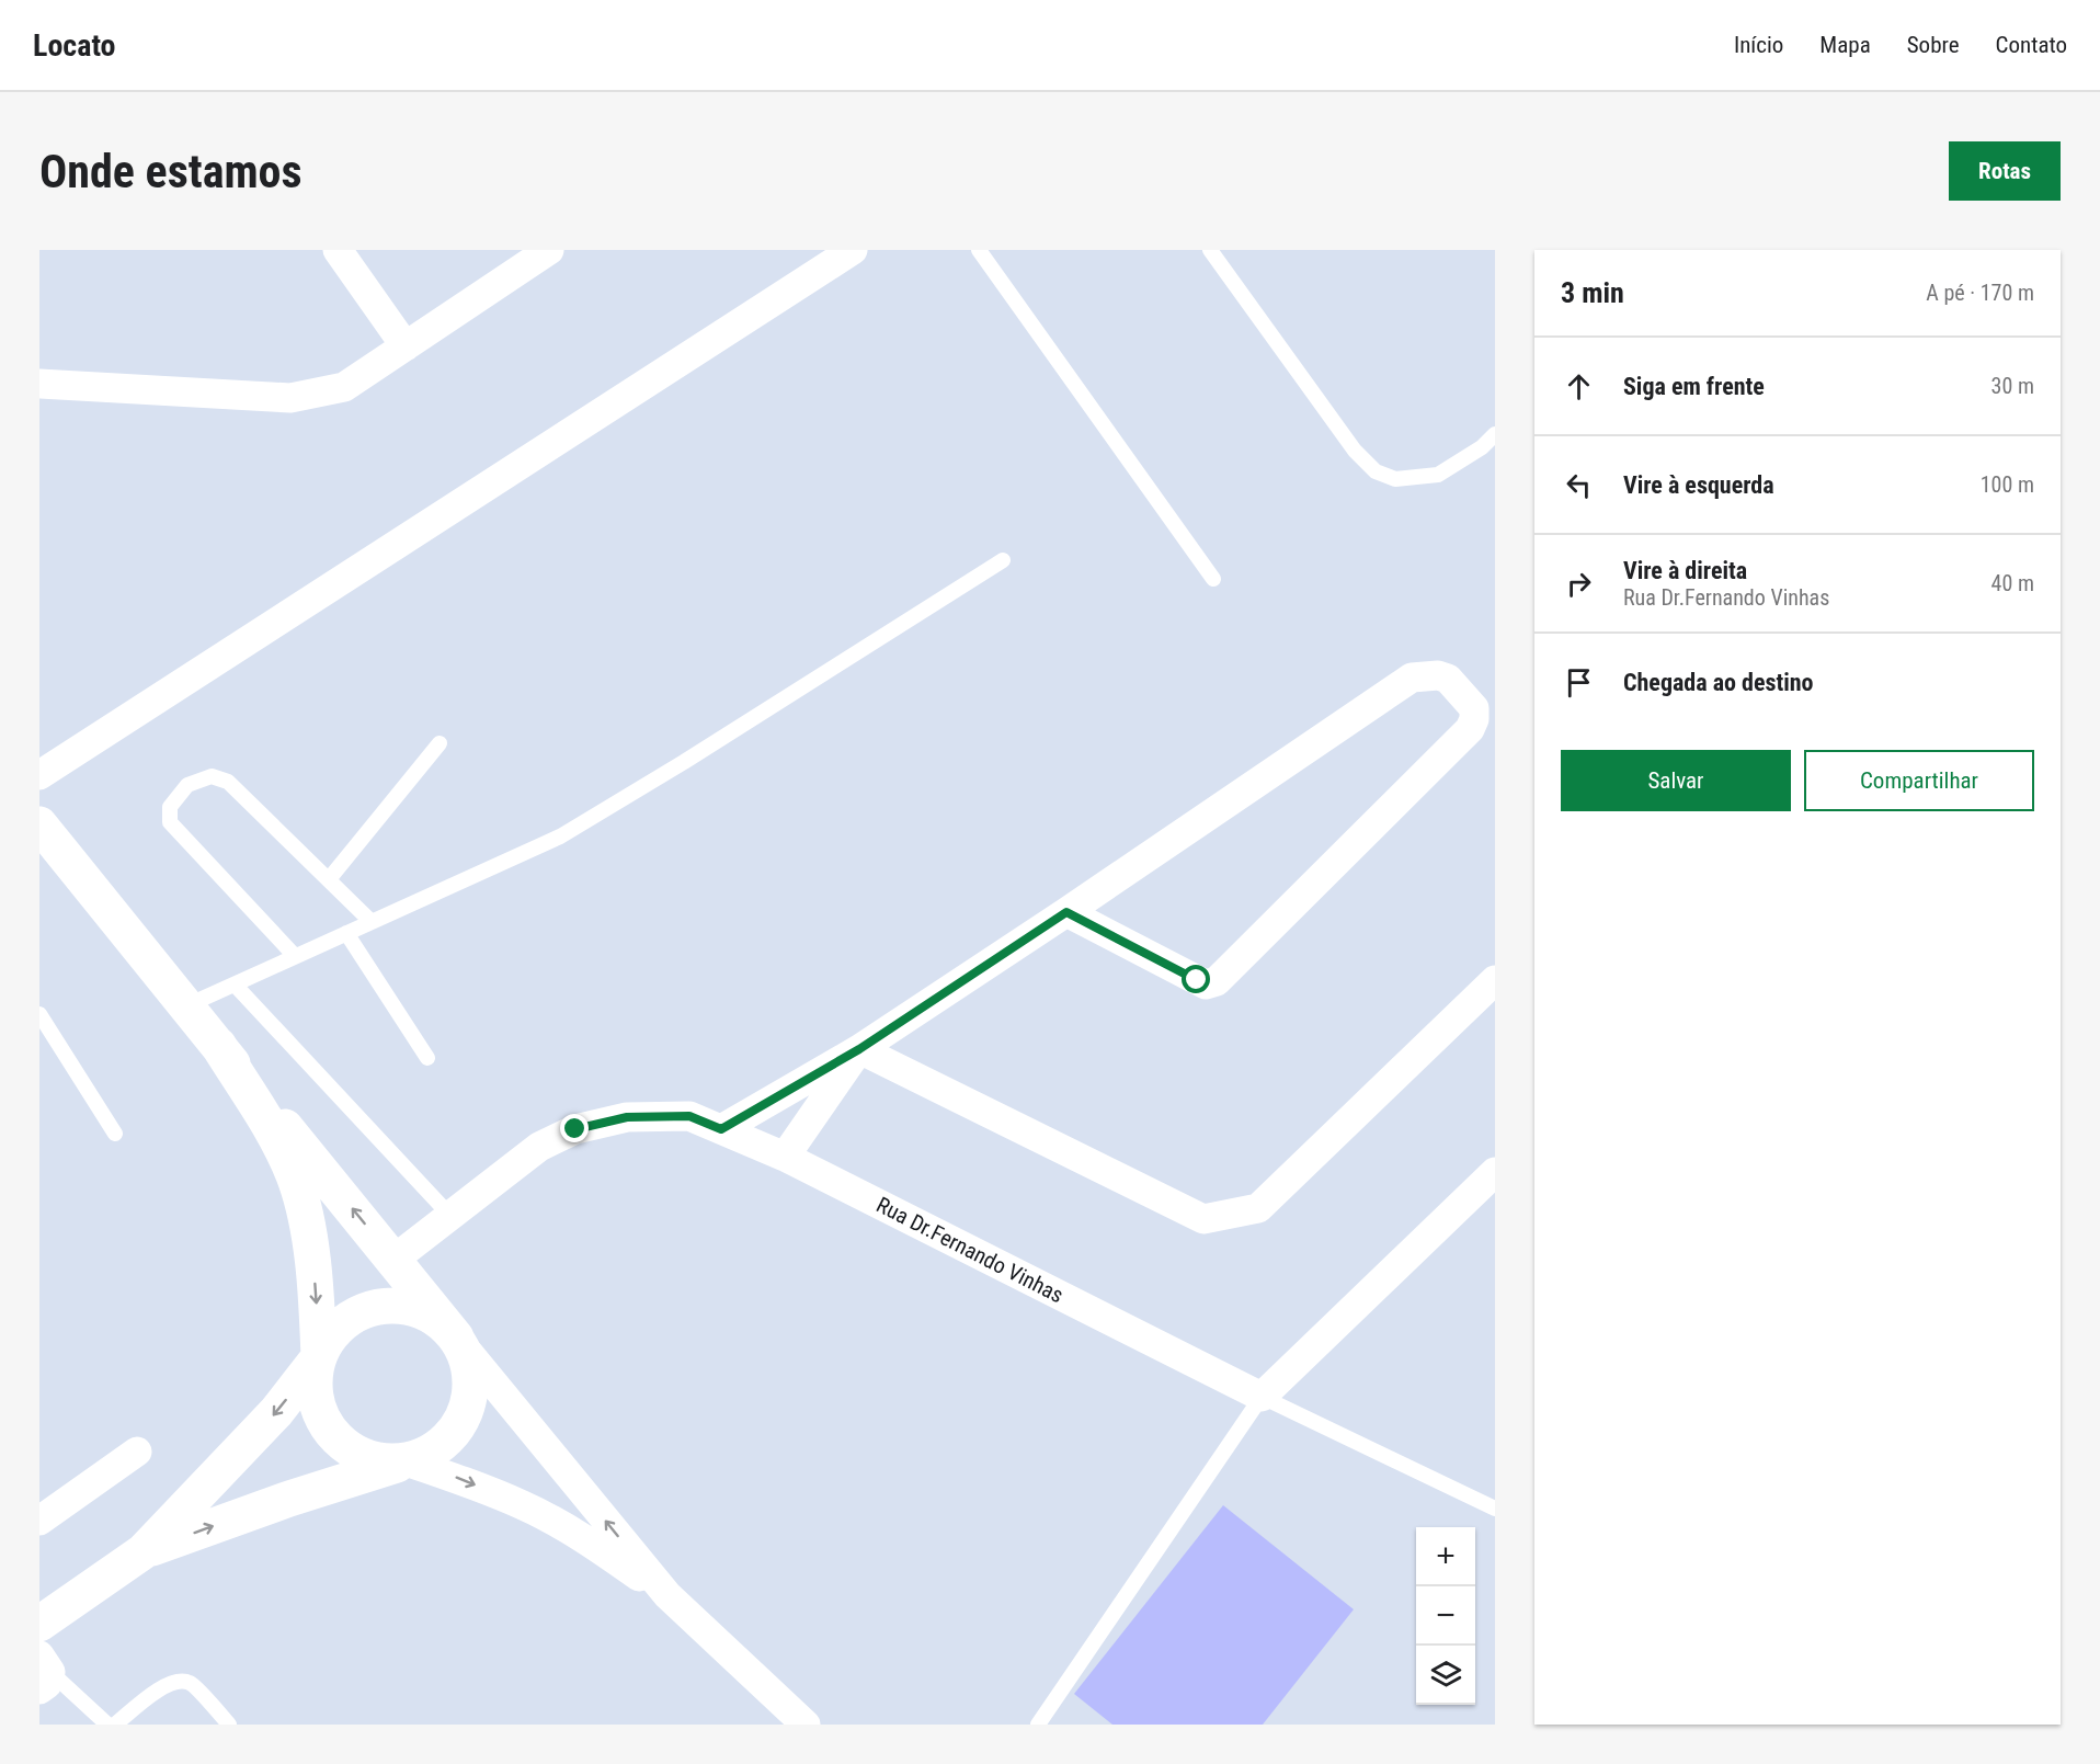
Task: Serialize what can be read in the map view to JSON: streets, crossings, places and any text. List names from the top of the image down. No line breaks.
{"streets":{"street":["Rua Dr.Fernando Vinhas"]},"page":{"header":"Locato","nav":["Início","Mapa","Sobre","Contato"],"buttons":["Rotas",["Salvar","Compartilhar"]],"title":"Onde estamos","heading":["3 min","A pé · 170 m"],"list":[["Siga em frente","30 m"],["Vire à esquerda","100 m"],["Vire à direita","Rua Dr.Fernando Vinhas","40 m"],"Chegada ao destino"],"map_buttons":["+","−"]}}
